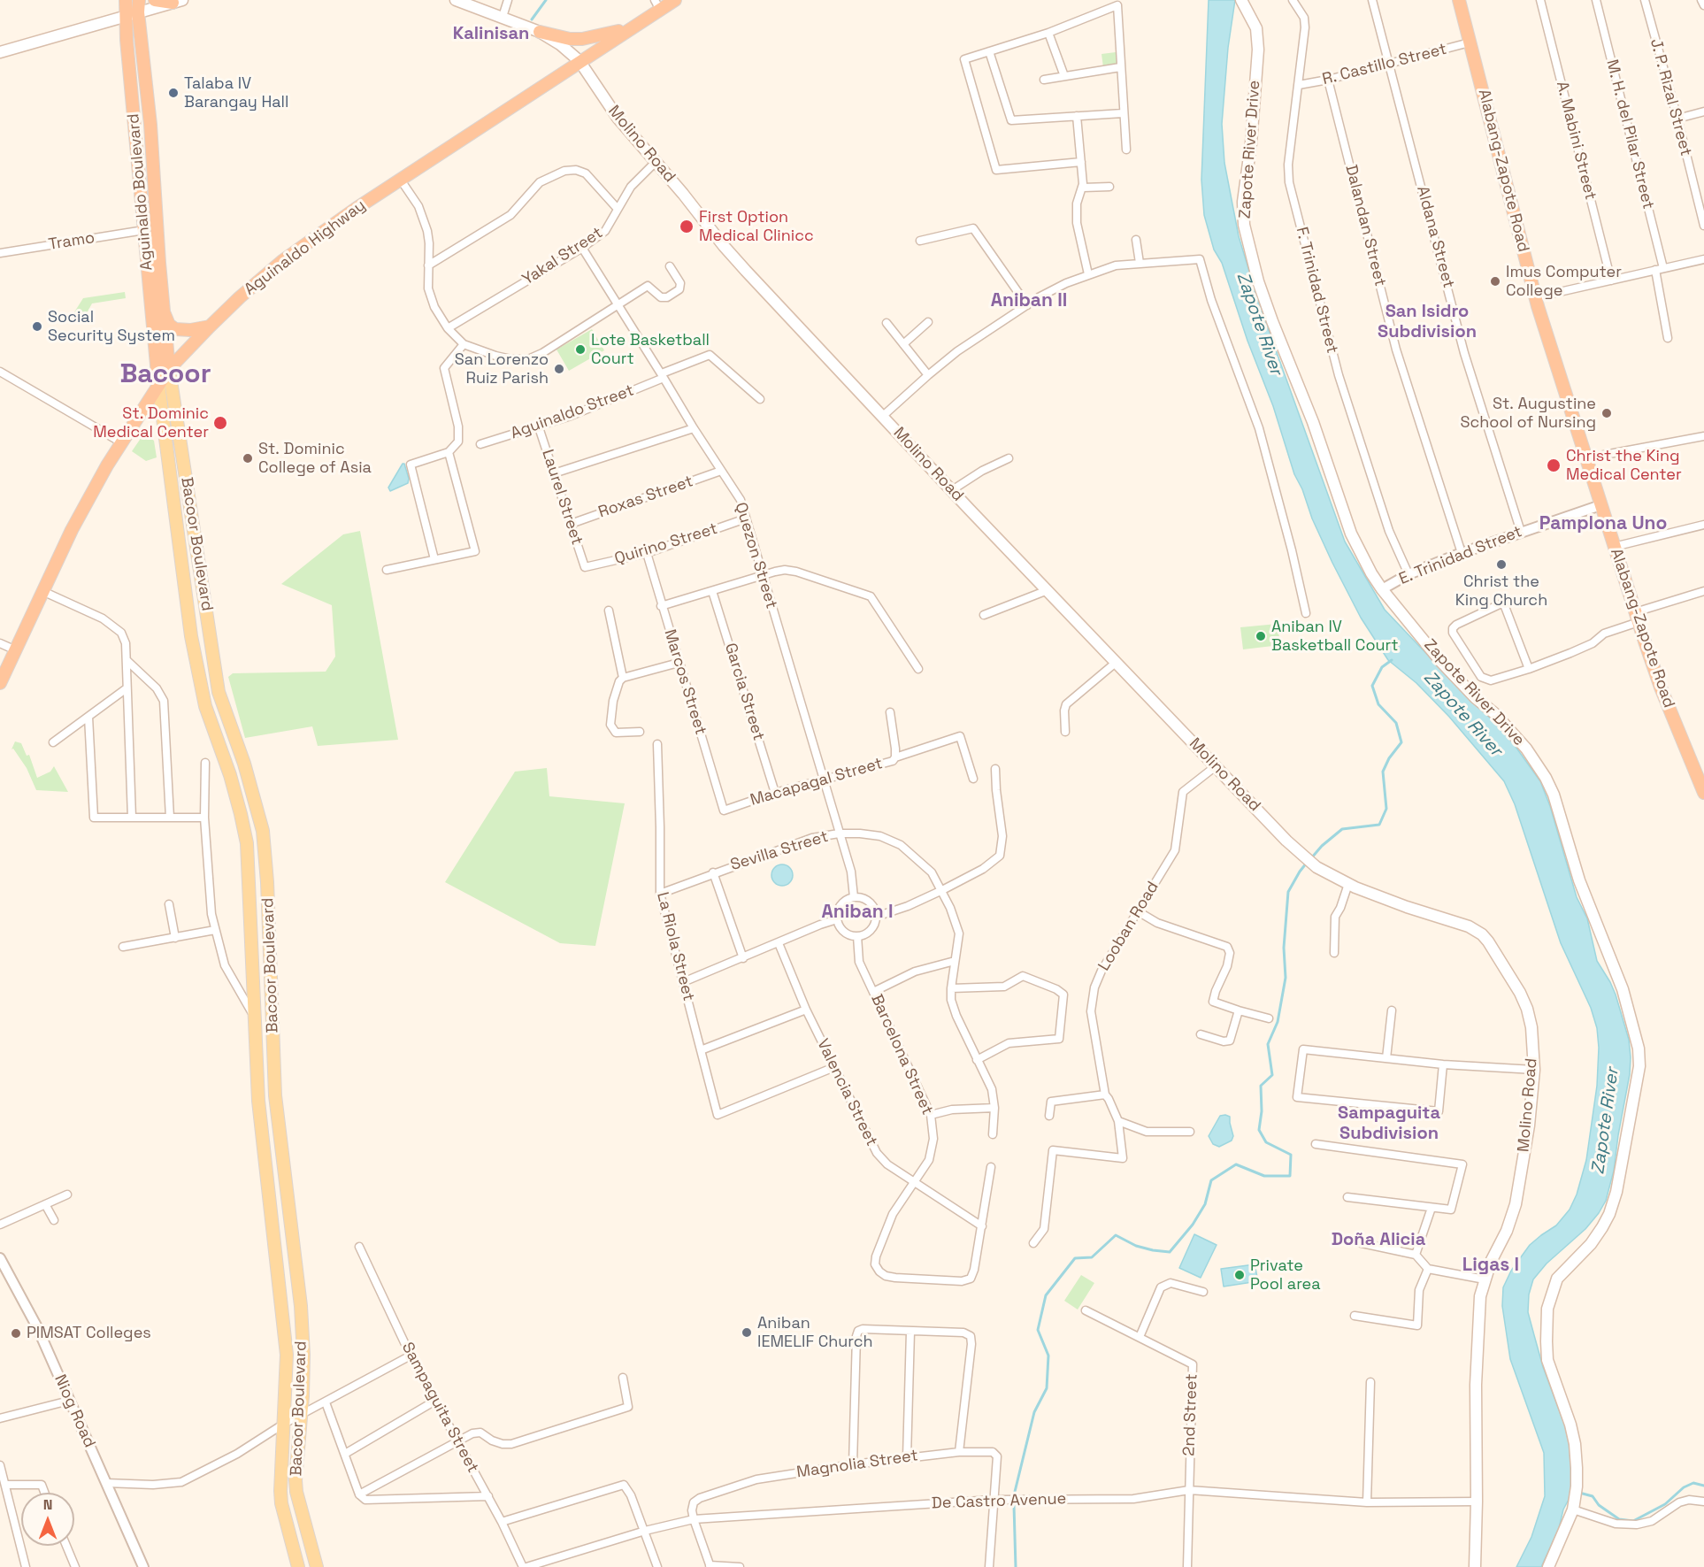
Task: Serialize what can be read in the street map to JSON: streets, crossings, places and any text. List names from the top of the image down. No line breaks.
{"streets":{"highway":["Alabang-Zapote Road","Aguinaldo Boulevard","Aguinaldo Highway"],"main road":["Molino Road","Zapote River Drive","Bacoor Boulevard"],"street":["R. Castillo Street","J. P. Rizal Street","M. H. del Pilar Street","A. Mabini Street","Dalandan Street","Aldana Street","Tramo","Yakal Street","F. Trinidad Street","Aguinaldo Street","Laurel Street","Roxas Street","Quirino Street","Quezon Street","E. Trinidad Street","Marcos Street","Garcia Street","Macapagal Street","Sevilla Street","Looban Road","La Riola Street","Barcelona Street","Valencia Street","Sampaguita Street","Niog Road","2nd Street","Magnolia Street","De Castro Avenue"]},"crossings":[["R. Castillo Street","Alabang-Zapote Road"],["R. Castillo Street","Dalandan Street"],["R. Castillo Street","Aldana Street"],["R. Castillo Street","F. Trinidad Street"],["Molino Road","Aguinaldo Highway"],["Molino Road","Yakal Street"],["Molino Road","Looban Road"],["Molino Road","De Castro Avenue"],["Zapote River Drive","E. Trinidad Street"],["Alabang-Zapote Road","E. Trinidad Street"],["Aguinaldo Boulevard","Tramo"],["Aguinaldo Boulevard","Aguinaldo Highway"],["Aguinaldo Boulevard","Bacoor Boulevard"],["Dalandan Street","E. Trinidad Street"],["Aldana Street","E. Trinidad Street"],["Aguinaldo Highway","Bacoor Boulevard"],["Yakal Street","Quezon Street"],["F. Trinidad Street","E. Trinidad Street"],["Aguinaldo Street","Laurel Street"],["Aguinaldo Street","Quezon Street"],["Laurel Street","Roxas Street"],["Laurel Street","Quirino Street"],["Roxas Street","Quezon Street"],["Quirino Street","Quezon Street"],["Quirino Street","Marcos Street"],["Quezon Street","Macapagal Street"],["Quezon Street","Sevilla Street"],["Quezon Street","Barcelona Street"],["Marcos Street","Macapagal Street"],["Garcia Street","Macapagal Street"],["Sevilla Street","La Riola Street"],["La Riola Street","Valencia Street"],["Barcelona Street","Valencia Street"],["Sampaguita Street","De Castro Avenue"],["2nd Street","De Castro Avenue"],["Magnolia Street","De Castro Avenue"]],"districts":["Kalinisan","Aniban II","San Isidro Subdivision","Bacoor","Pamplona Uno","Aniban I","Sampaguita Subdivision","Doña Alicia","Ligas I"],"water":["Zapote River"],"places":["Talaba IV Barangay Hall","First Option Medical Clinicc","Imus Computer College","Social Security System","Lote Basketball Court","San Lorenzo Ruiz Parish","St. Augustine School of Nursing","St. Dominic Medical Center","St. Dominic College of Asia","Christ the King Medical Center","Christ the King Church","Aniban IV Basketball Court","Private Pool area","Aniban IEMELIF Church","PIMSAT Colleges"],"north":"top"}
